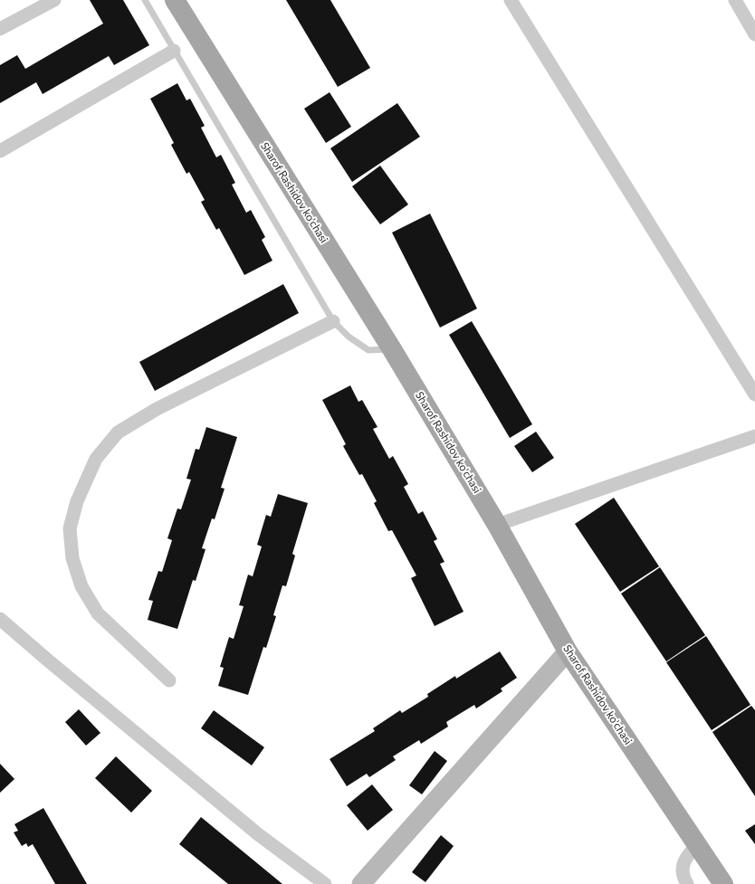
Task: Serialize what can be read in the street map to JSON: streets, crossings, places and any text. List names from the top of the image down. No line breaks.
{"streets":{"main road":["Sharof Rashidov ko'chasi"]}}
